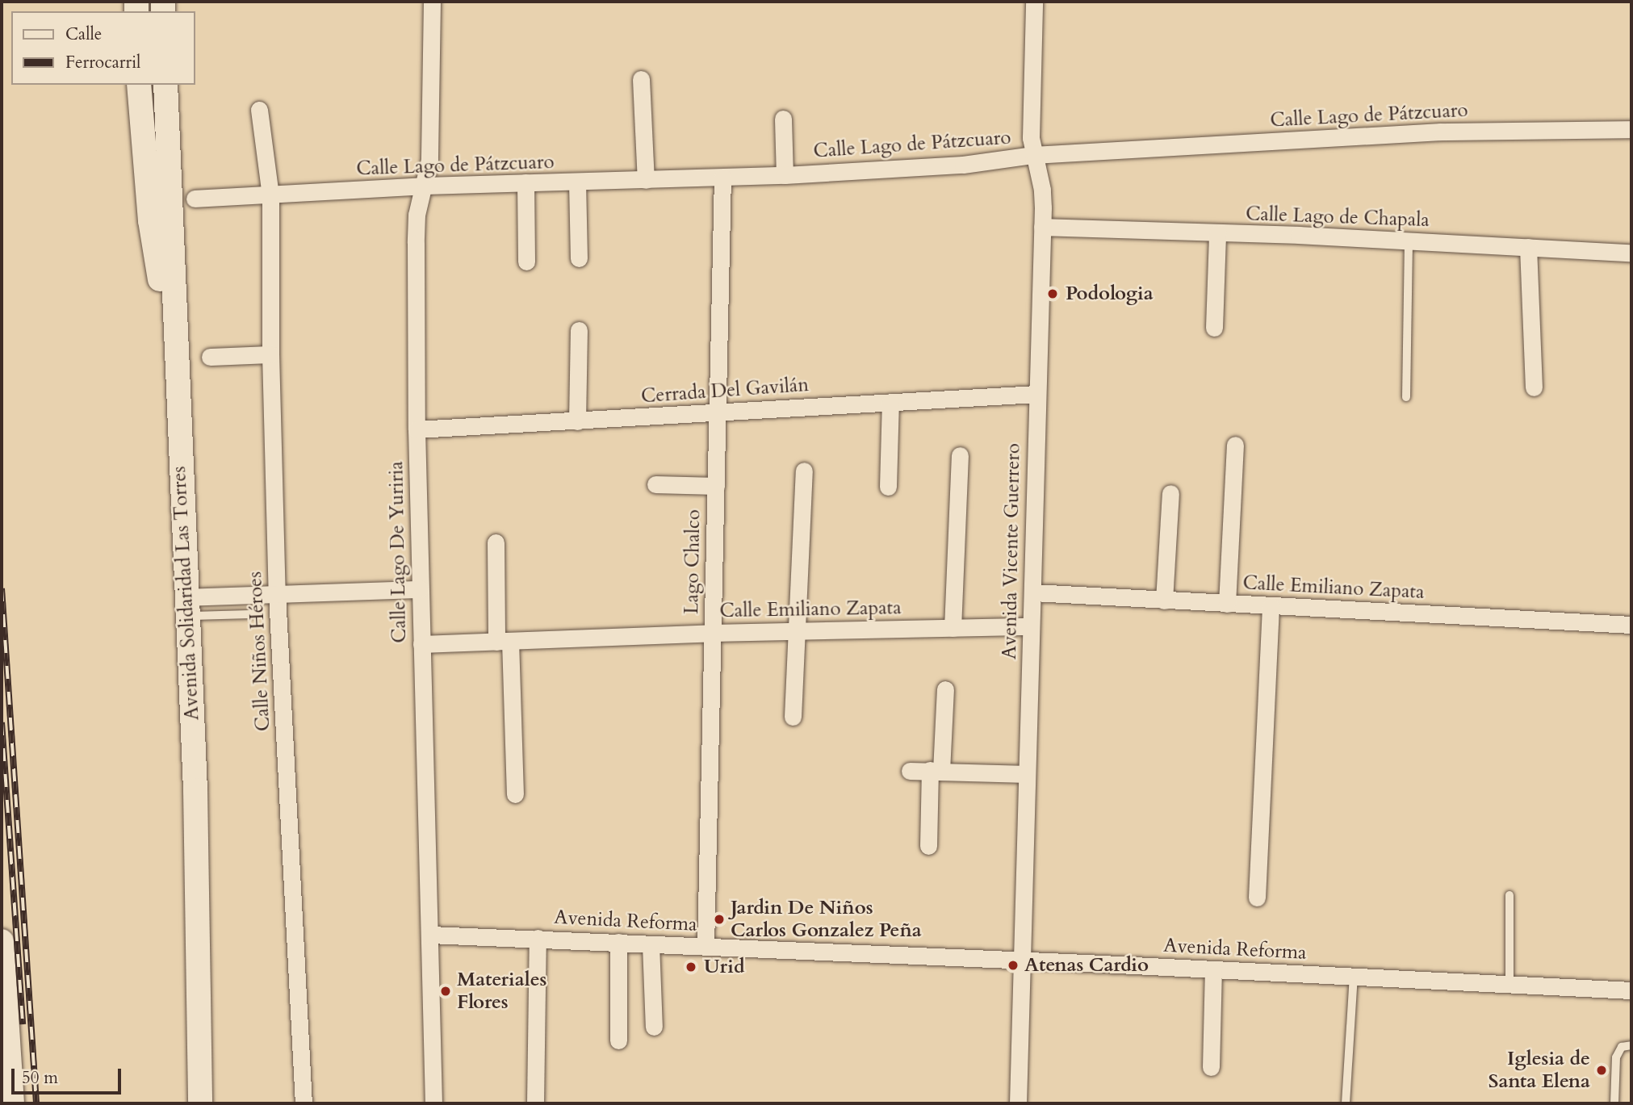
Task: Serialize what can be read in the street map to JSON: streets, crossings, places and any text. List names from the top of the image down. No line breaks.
{"streets":{"main road":["Avenida Solidaridad Las Torres"],"street":["Calle Lago de Pátzcuaro","Calle Lago de Chapala","Cerrada Del Gavilán","Avenida Vicente Guerrero","Calle Lago De Yuriria","Lago Chalco","Calle Emiliano Zapata","Calle Niños Héroes","Avenida Reforma"]},"crossings":[["Calle Lago de Pátzcuaro","Avenida Vicente Guerrero"],["Calle Lago de Pátzcuaro","Calle Lago De Yuriria"],["Calle Lago de Pátzcuaro","Lago Chalco"],["Calle Lago de Pátzcuaro","Calle Niños Héroes"],["Calle Lago de Chapala","Avenida Vicente Guerrero"],["Cerrada Del Gavilán","Avenida Vicente Guerrero"],["Cerrada Del Gavilán","Calle Lago De Yuriria"],["Cerrada Del Gavilán","Lago Chalco"],["Avenida Vicente Guerrero","Calle Emiliano Zapata"],["Avenida Vicente Guerrero","Avenida Reforma"],["Calle Lago De Yuriria","Calle Emiliano Zapata"],["Calle Lago De Yuriria","Avenida Reforma"],["Lago Chalco","Calle Emiliano Zapata"],["Lago Chalco","Avenida Reforma"]],"places":["Podologia","Jardin De Niños Carlos Gonzalez Peña","Atenas Cardio","Urid","Materiales Flores","Iglesia de Santa Elena"],"legend":["Calle","Ferrocarril"],"scale_bar":"50 m"}
